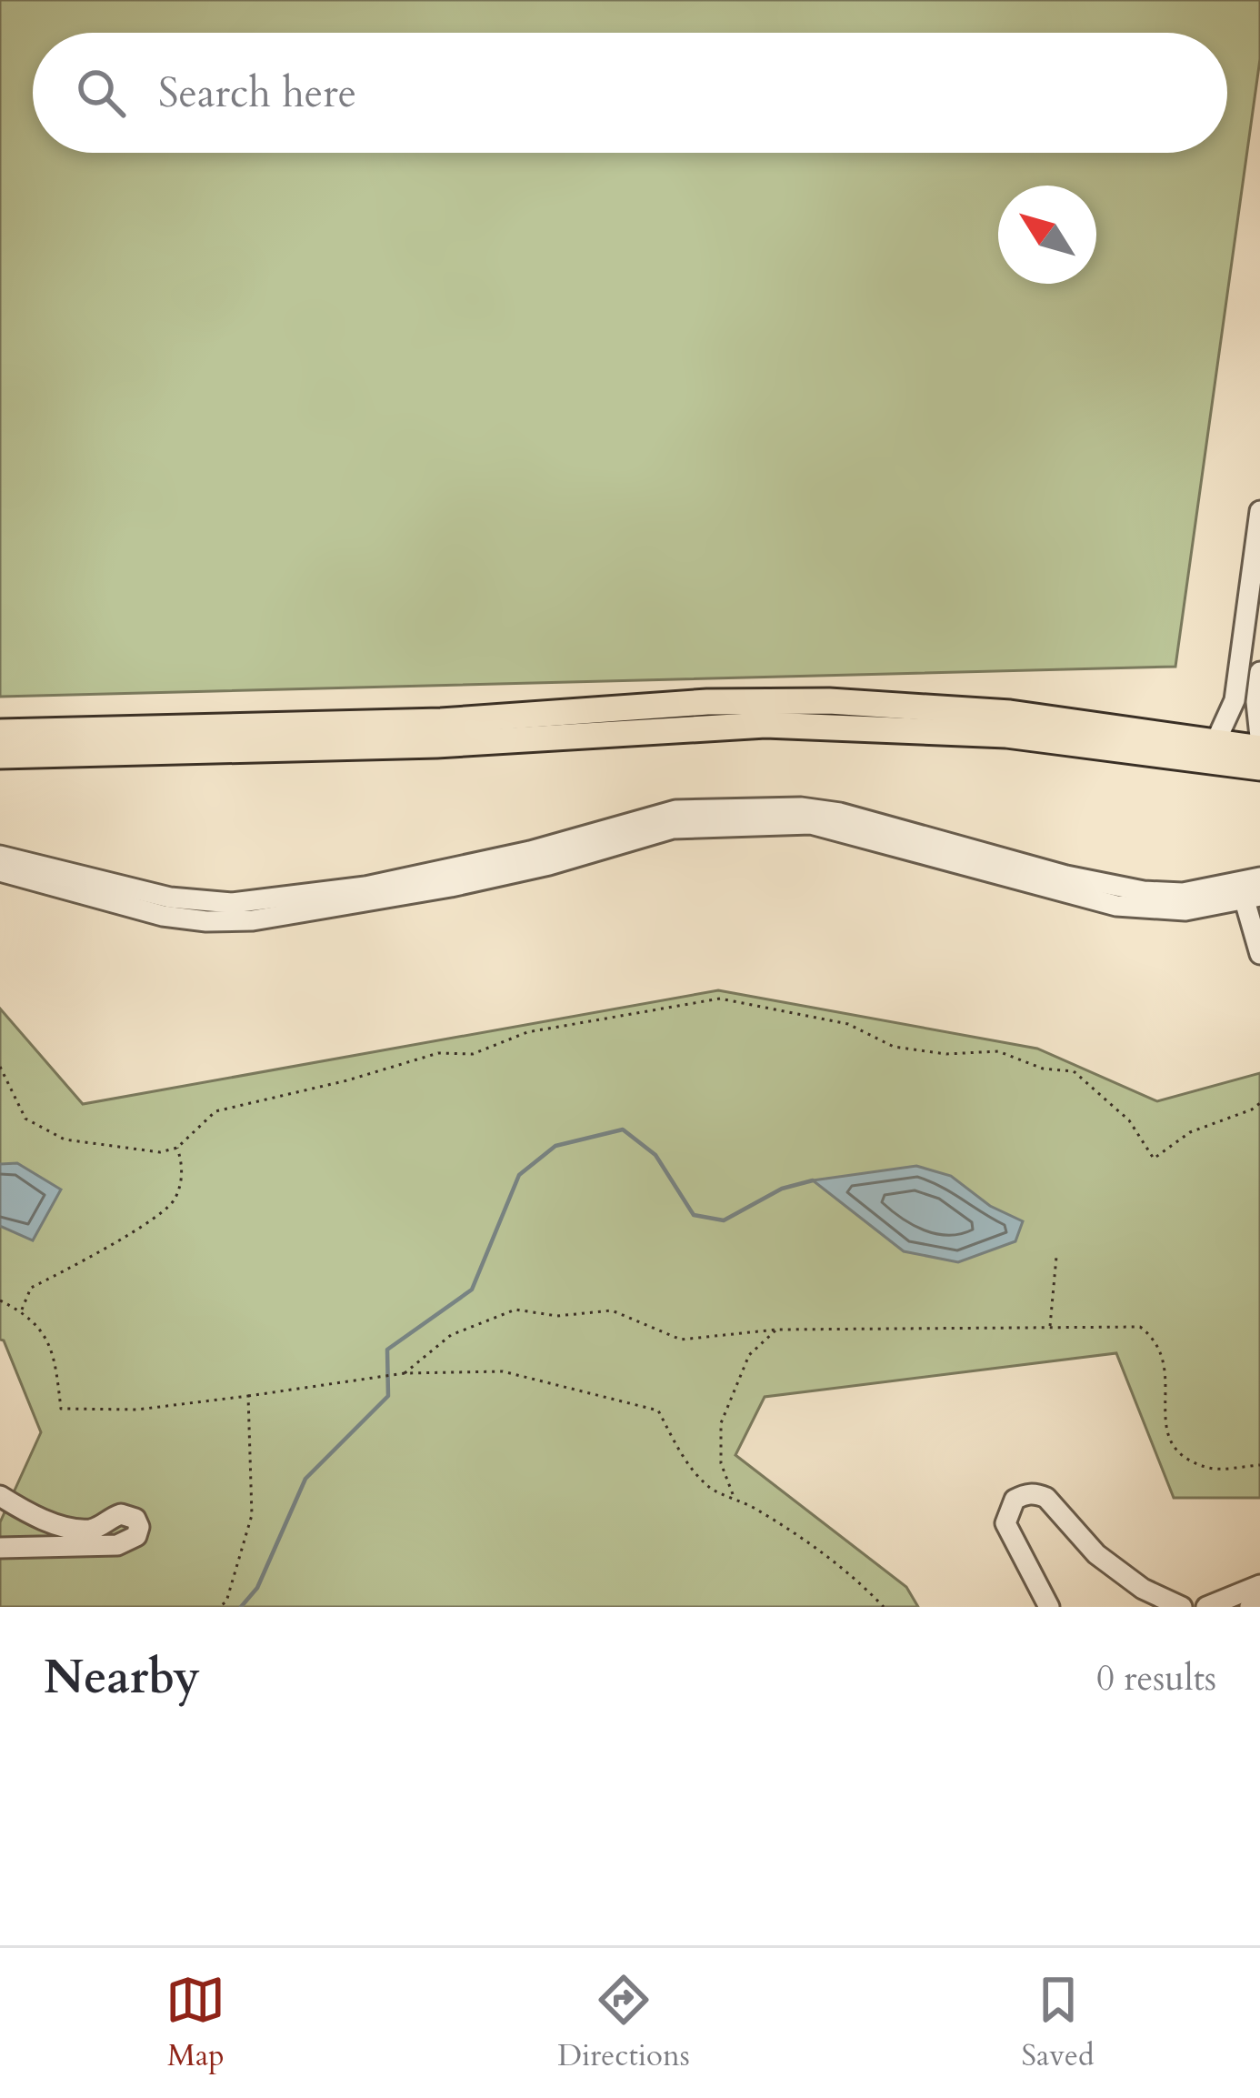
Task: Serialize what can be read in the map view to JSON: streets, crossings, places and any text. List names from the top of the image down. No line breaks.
{"north":"top left","page":{"search":"Search here","heading":["Nearby","0 results"],"nav":["Map","Directions","Saved"]}}
